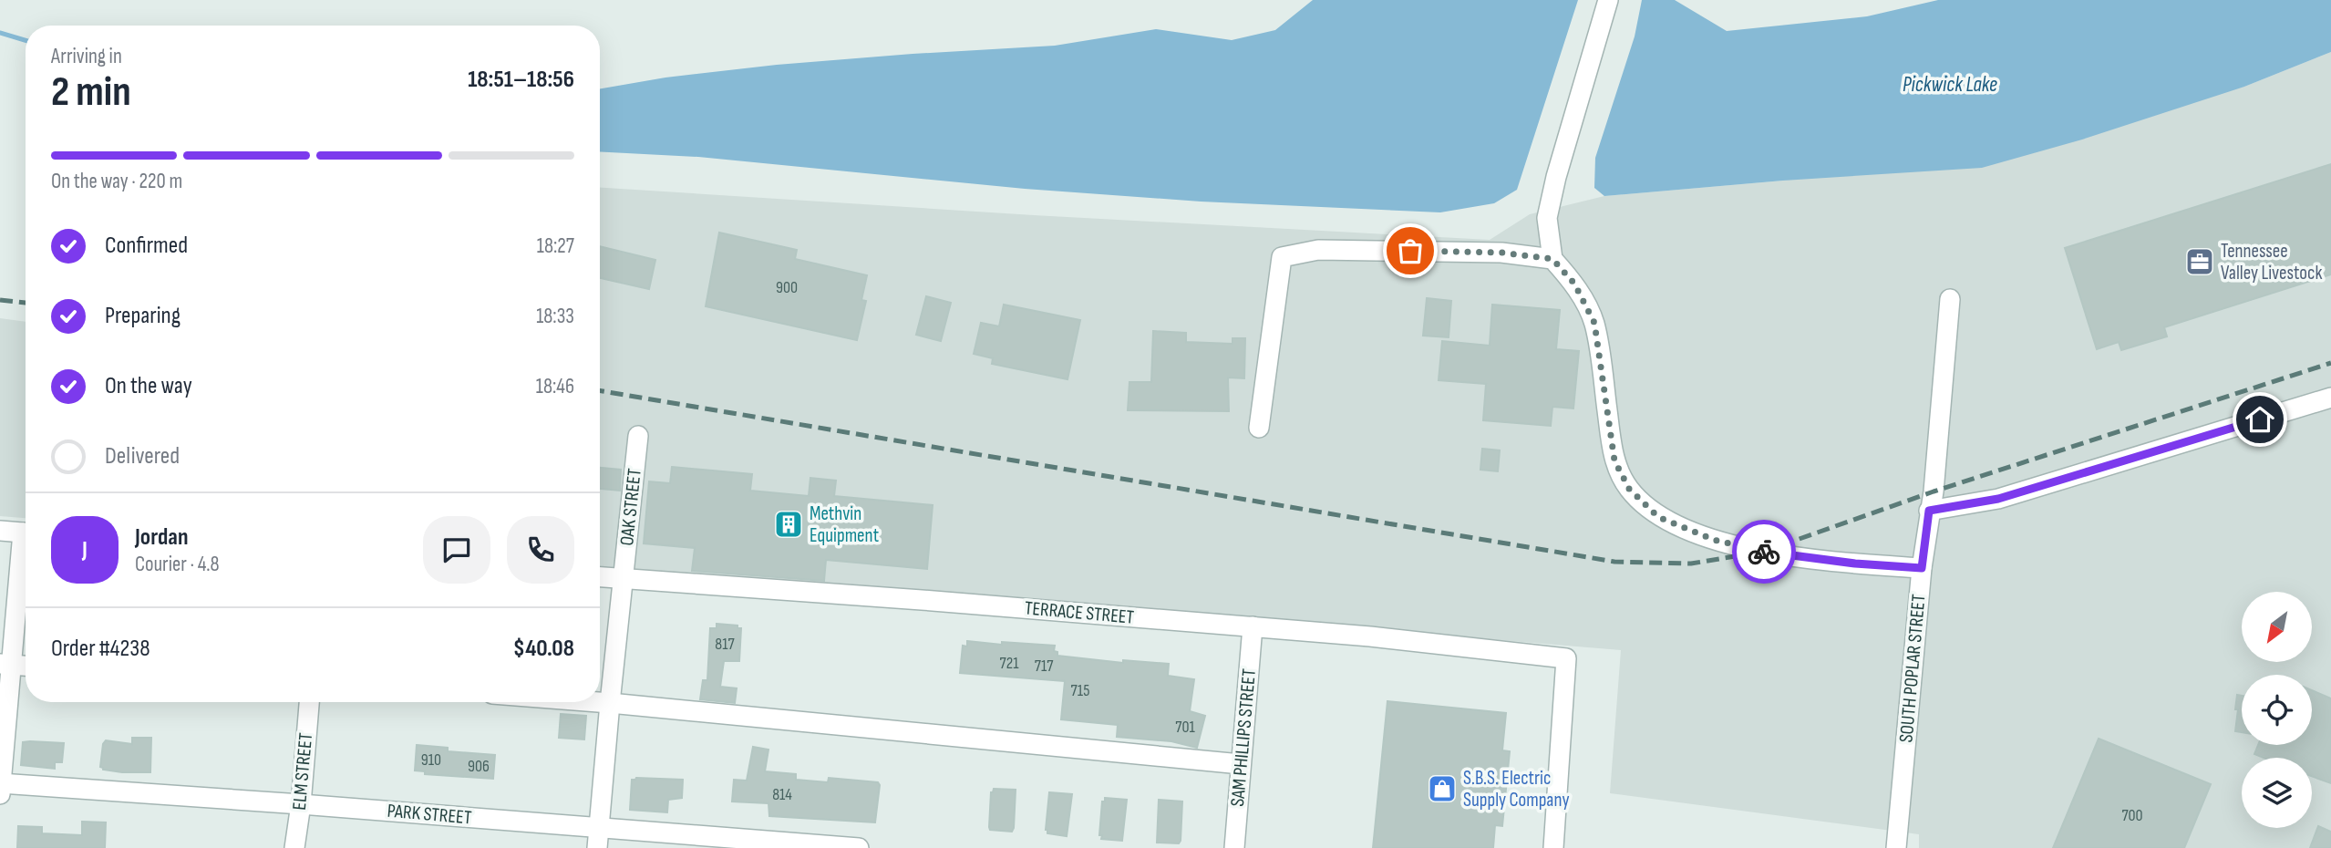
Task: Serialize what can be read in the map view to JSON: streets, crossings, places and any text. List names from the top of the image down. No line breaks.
{"streets":{"street":["OAK STREET","TERRACE STREET","SOUTH POPLAR STREET","SAM PHILLIPS STREET","ELM STREET","PARK STREET"]},"crossings":[["OAK STREET","TERRACE STREET"],["OAK STREET","PARK STREET"],["TERRACE STREET","SAM PHILLIPS STREET"],["ELM STREET","PARK STREET"]],"water":["Pickwick Lake"],"places":{"office":["Tennessee Valley Livestock"],"building":["Methvin Equipment"],"shop":["S.B.S. Electric Supply Company"]},"house_numbers":["900","817","721","717","715","701","910","906","814","700"],"north":"bottom left","page":{"heading":["2 min","Arriving in","18:51–18:56"],"panel":["Jordan","Courier · 4.8","Order #4238","$40.08"],"bar":"On the way · 220 m","list":[["Confirmed","18:27"],["Preparing","18:33"],["On the way","18:46"],"Delivered"],"round":"J"}}
